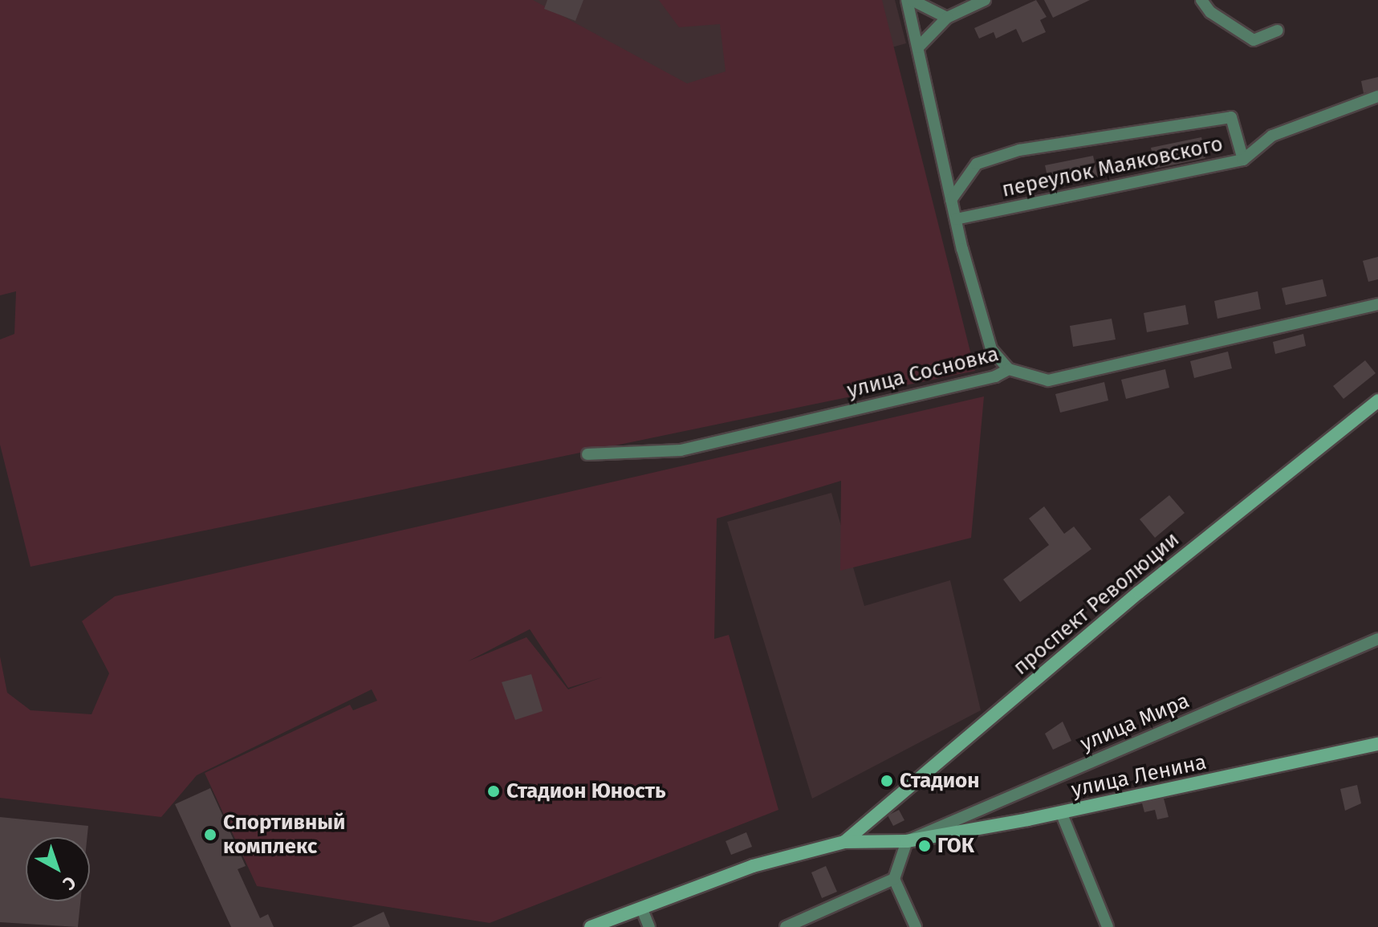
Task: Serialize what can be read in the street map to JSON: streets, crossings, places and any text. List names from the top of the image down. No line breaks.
{"streets":{"street":["переулок Маяковского","улица Сосновка","проспект Революции","улица Мира","улица Ленина"]},"crossings":[["проспект Революции","улица Ленина"],["улица Мира","улица Ленина"]],"places":["Стадион","Стадион Юность","Спортивный комплекс","ГОК"],"north":"bottom right"}
